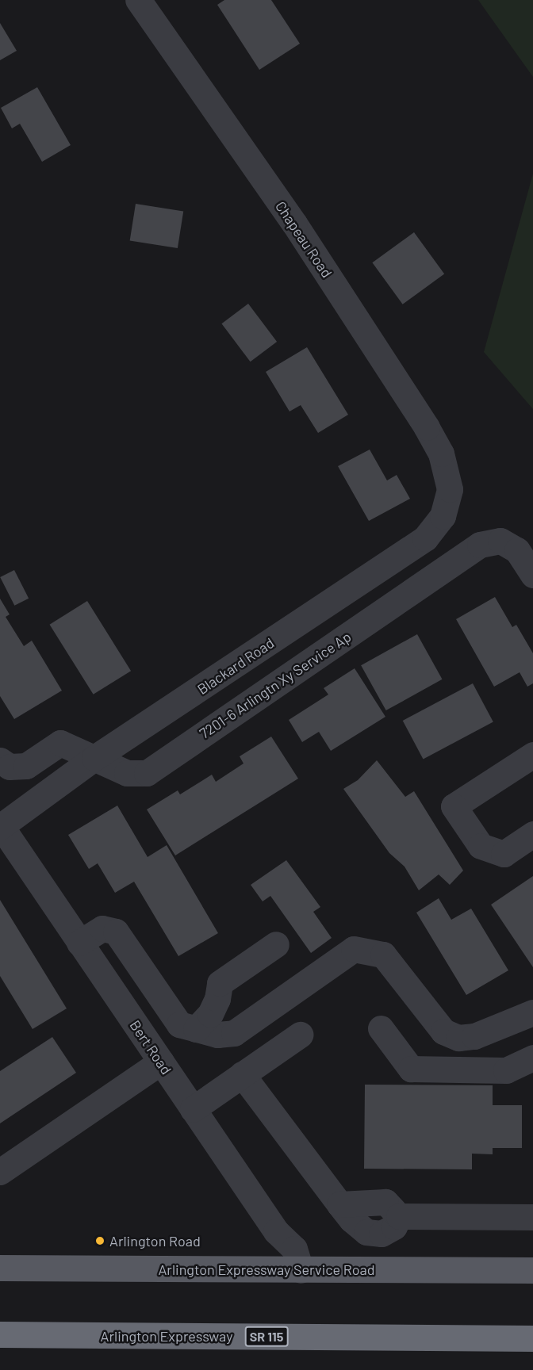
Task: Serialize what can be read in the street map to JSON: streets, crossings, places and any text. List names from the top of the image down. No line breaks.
{"streets":{"highway":["Arlington Expressway","SR 115"],"main road":["Arlington Expressway Service Road"],"street":["Chapeau Road","Blackard Road","7201-6 Arlingtn Xy Service Ap","Bert Road"]},"crossings":[["Chapeau Road","Blackard Road"],["Blackard Road","7201-6 Arlingtn Xy Service Ap"],["Blackard Road","Bert Road"],["Bert Road","Arlington Expressway Service Road"]],"places":["Arlington Road"]}
